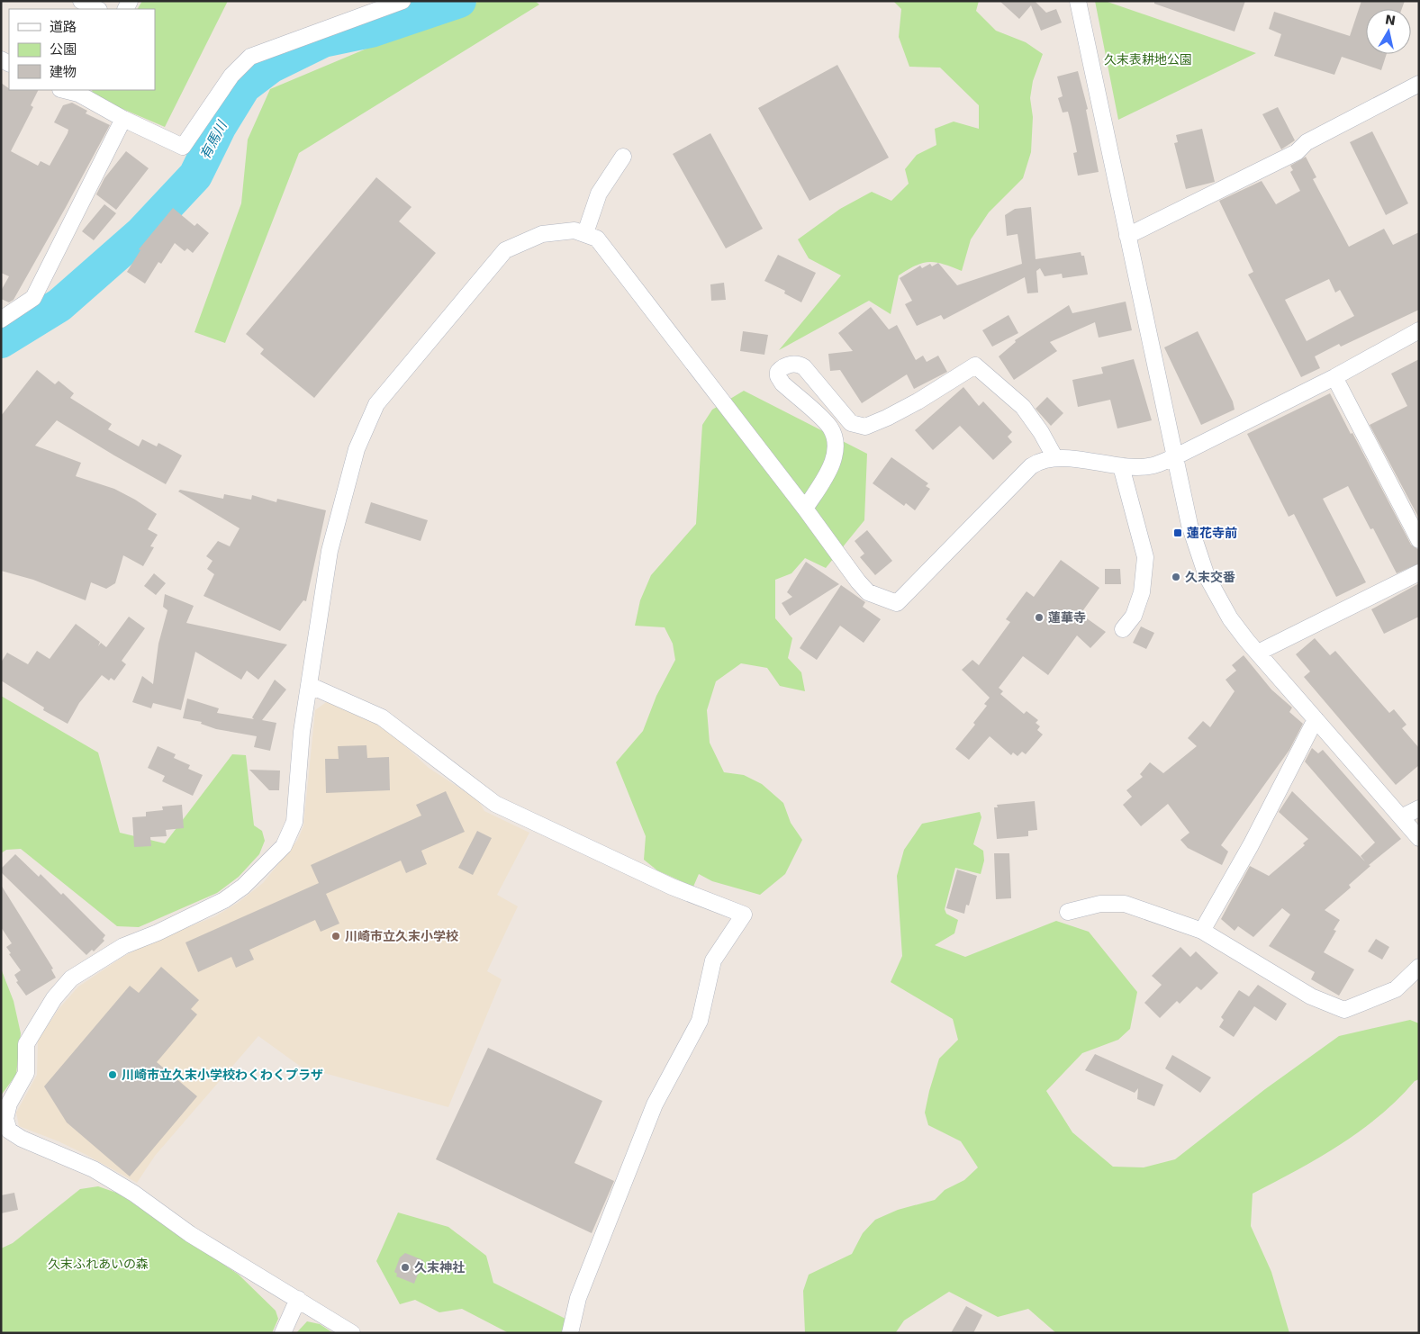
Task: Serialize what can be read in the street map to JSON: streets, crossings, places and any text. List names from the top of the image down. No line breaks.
{"water":["有馬川"],"parks":["久末表耕地公園","久末ふれあいの森"],"places":{"transit":["蓮花寺前"],"other":["久末交番","蓮華寺","川崎市立久末小学校","川崎市立久末小学校わくわくプラザ","久末神社"]},"legend":["道路","公園","建物"],"north":"top"}
